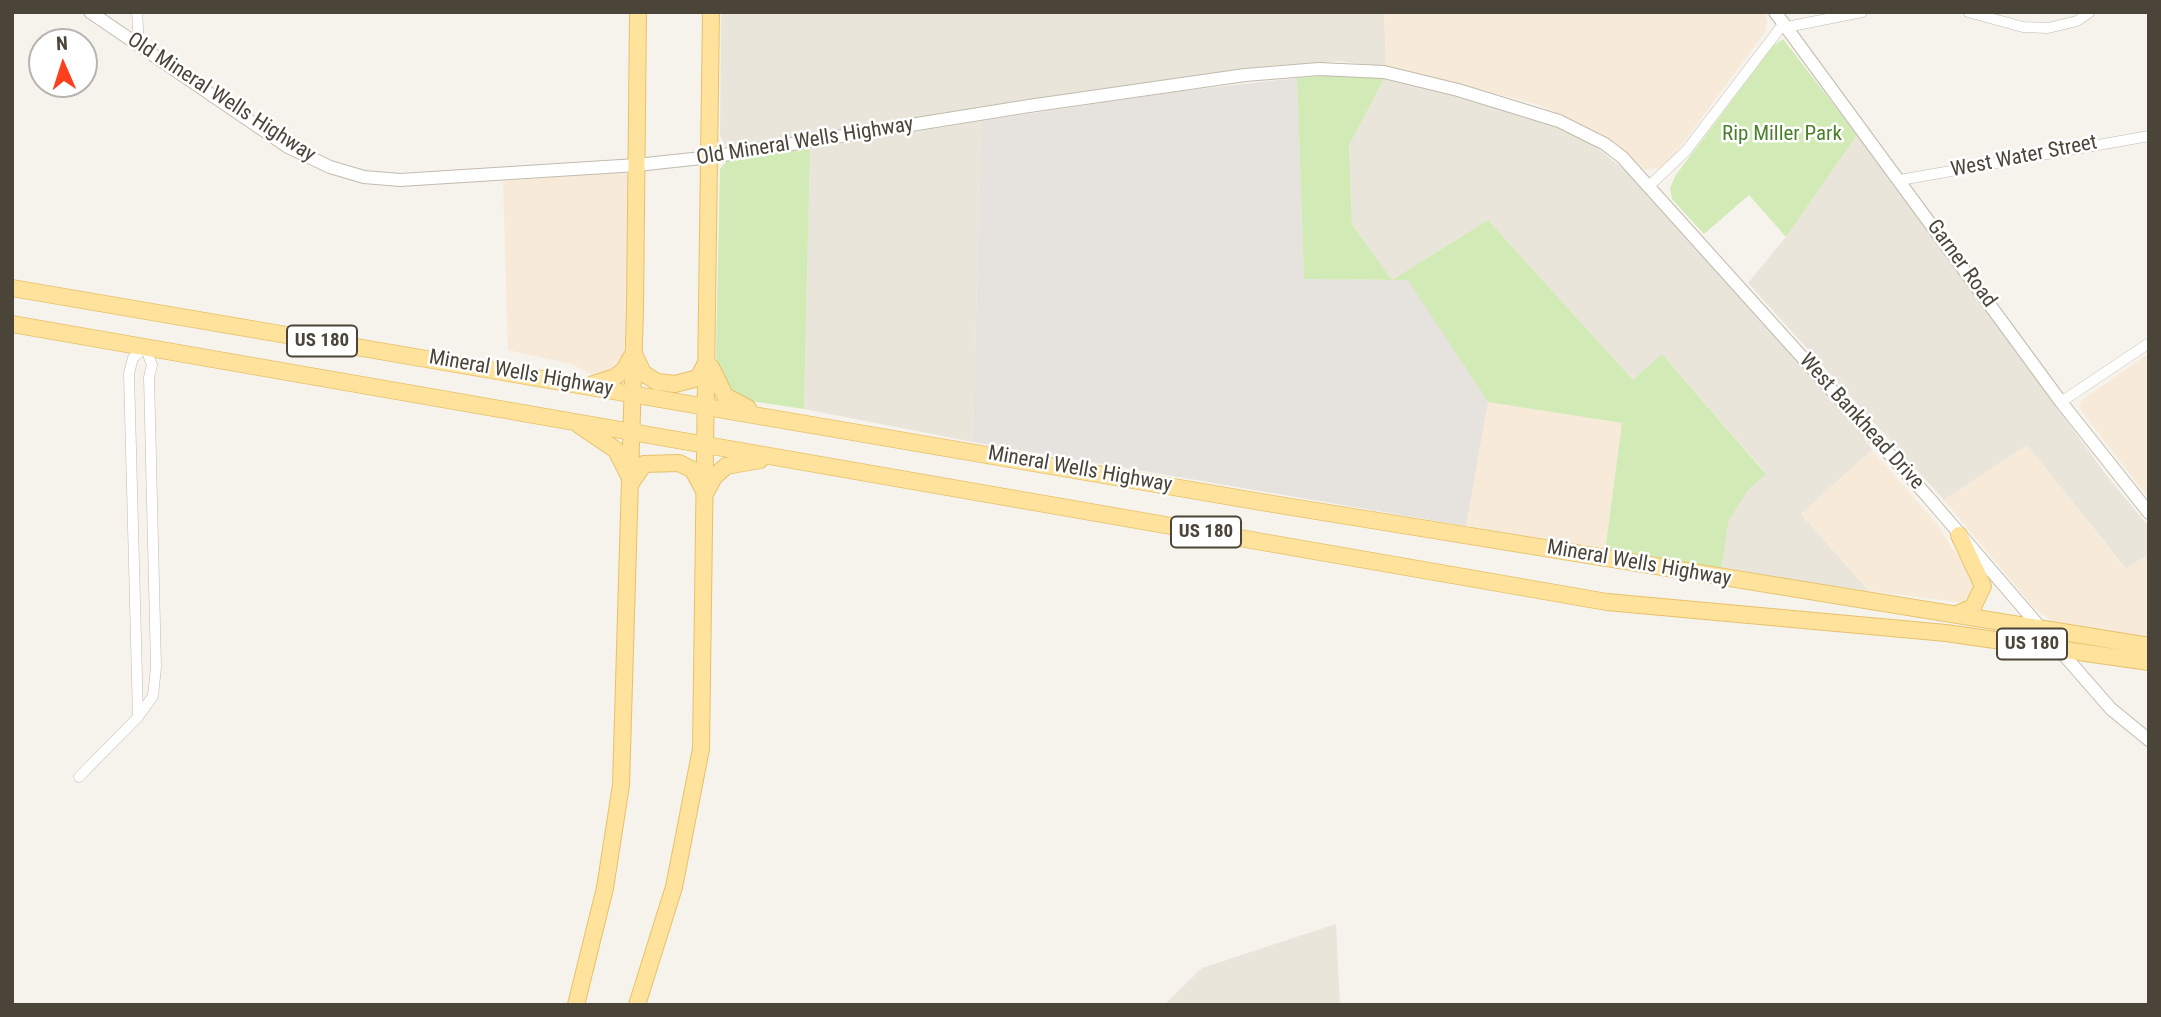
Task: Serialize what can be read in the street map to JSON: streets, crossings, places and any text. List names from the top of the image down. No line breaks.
{"streets":{"main road":["US 180","Mineral Wells Highway"],"street":["Old Mineral Wells Highway","West Water Street","Garner Road","West Bankhead Drive"]},"crossings":[["Old Mineral Wells Highway","West Bankhead Drive"],["West Water Street","Garner Road"],["Mineral Wells Highway","West Bankhead Drive"]],"parks":["Rip Miller Park"],"north":"top"}
